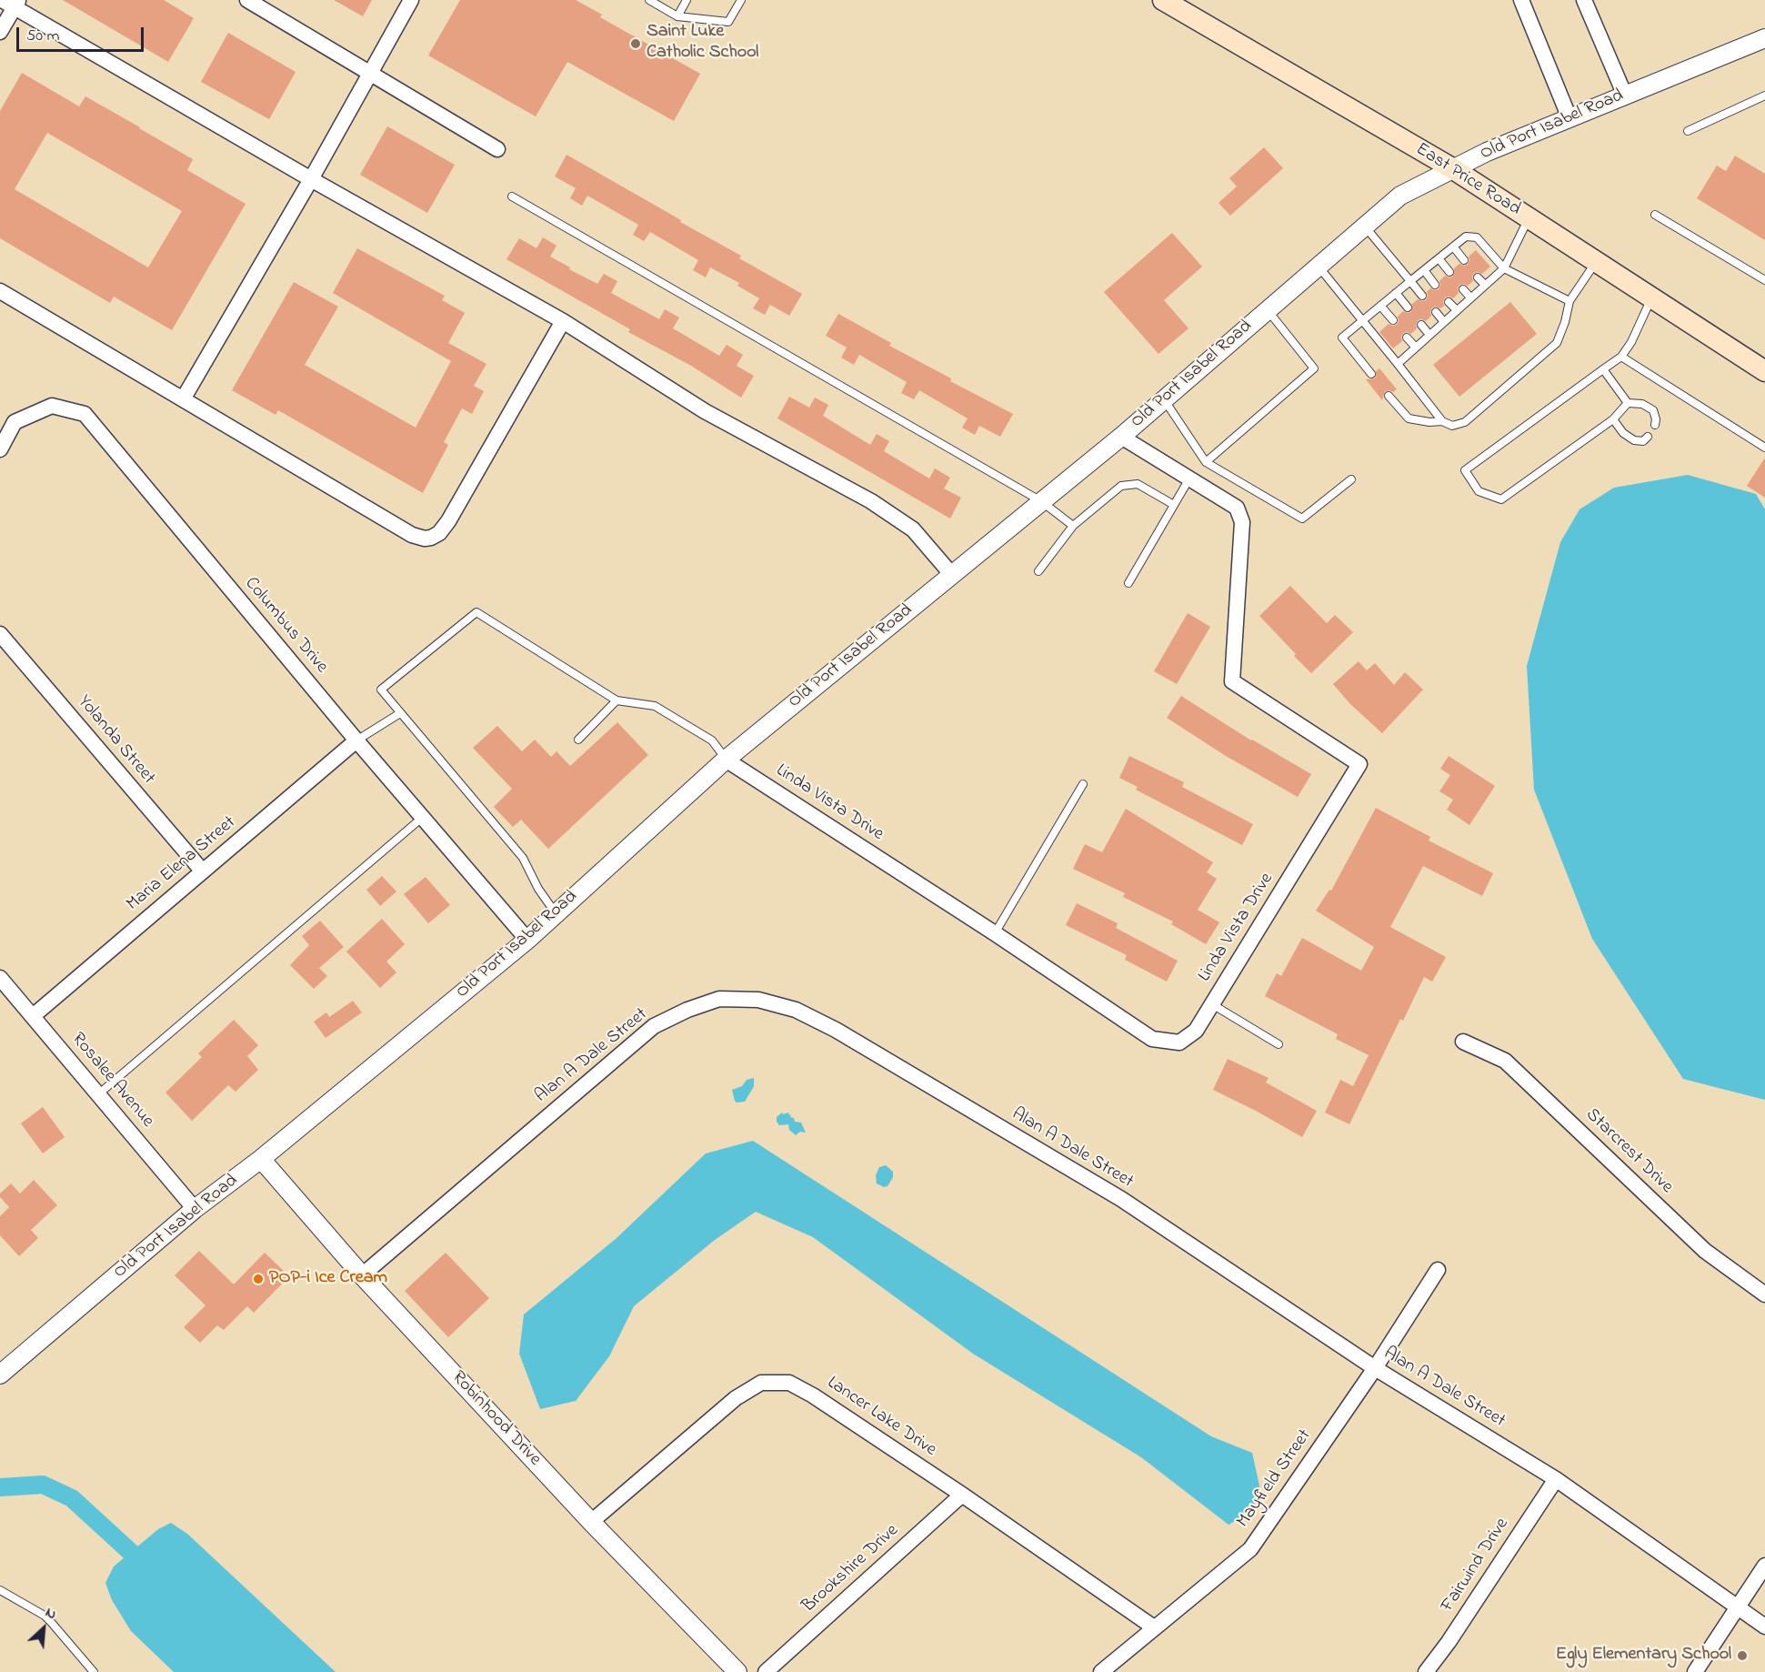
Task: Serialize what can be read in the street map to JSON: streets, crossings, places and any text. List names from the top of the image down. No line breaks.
{"streets":{"main road":["East Price Road"],"street":["Old Port Isabel Road","Columbus Drive","Yolanda Street","Linda Vista Drive","Maria Elena Street","Alan A Dale Street","Rosalee Avenue","Starcrest Drive","Lancer Lake Drive","Robinhood Drive","Mayfield Street","Fairwind Drive","Brookshire Drive"]},"crossings":[["Old Port Isabel Road","East Price Road"],["Old Port Isabel Road","Columbus Drive"],["Old Port Isabel Road","Linda Vista Drive"],["Old Port Isabel Road","Rosalee Avenue"],["Old Port Isabel Road","Robinhood Drive"],["Columbus Drive","Maria Elena Street"],["Yolanda Street","Maria Elena Street"],["Maria Elena Street","Rosalee Avenue"],["Alan A Dale Street","Robinhood Drive"],["Alan A Dale Street","Mayfield Street"],["Alan A Dale Street","Fairwind Drive"],["Lancer Lake Drive","Robinhood Drive"],["Lancer Lake Drive","Mayfield Street"],["Lancer Lake Drive","Brookshire Drive"]],"places":["Saint Luke Catholic School","POP-i Ice Cream","Egly Elementary School"],"scale_bar":"50 m","north":"top right"}
